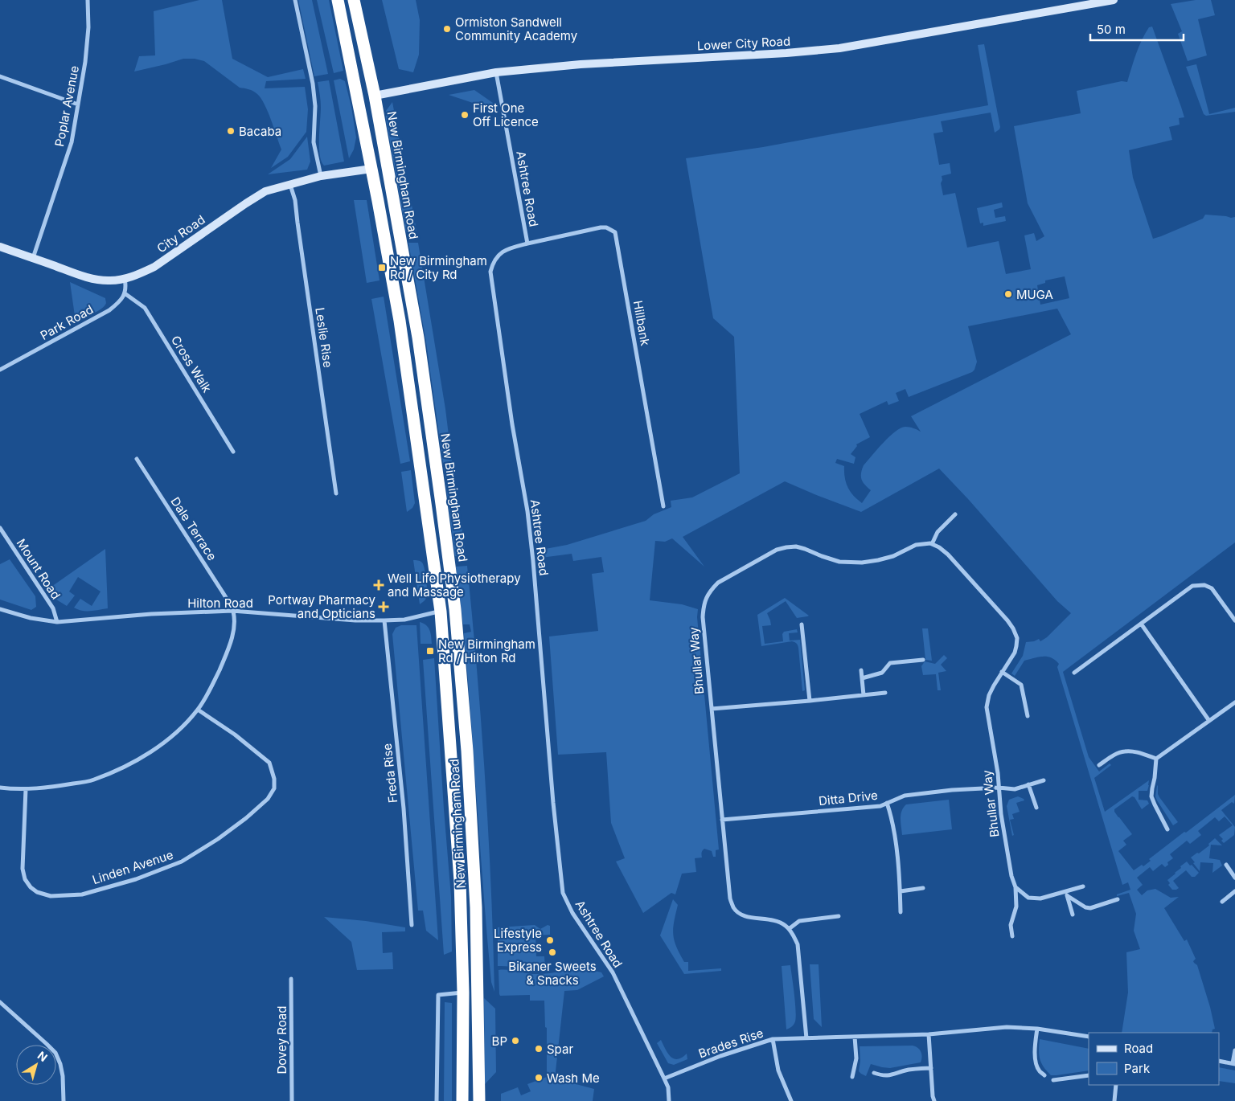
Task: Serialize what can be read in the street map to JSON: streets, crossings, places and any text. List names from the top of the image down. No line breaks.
{"streets":{"highway":["New Birmingham Road"],"street":["Lower City Road","Poplar Avenue","Ashtree Road","City Road","Park Road","Hillbank","Leslie Rise","Cross Walk","Dale Terrace","Mount Road","Hilton Road","Bhullar Way","Freda Rise","Ditta Drive","Linden Avenue","Dovey Road","Brades Rise"]},"crossings":[["Lower City Road","New Birmingham Road"],["Lower City Road","Ashtree Road"],["Poplar Avenue","City Road"],["New Birmingham Road","City Road"],["New Birmingham Road","Hilton Road"],["Ashtree Road","Hillbank"],["Ashtree Road","Brades Rise"],["City Road","Leslie Rise"],["Park Road","Cross Walk"],["Dale Terrace","Hilton Road"],["Mount Road","Hilton Road"],["Hilton Road","Freda Rise"],["Bhullar Way","Ditta Drive"]],"places":{"other":["Ormiston Sandwell Community Academy","First One Off Licence","Bacaba","MUGA","Lifestyle Express","Bikaner Sweets & Snacks","BP","Spar","Wash Me"],"transit":["New Birmingham Rd / City Rd","New Birmingham Rd / Hilton Rd"],"health":["Well Life Physiotherapy and Massage","Portway Pharmacy and Opticians"]},"legend":["Road","Park"],"scale_bar":"50 m","north":"top right"}
